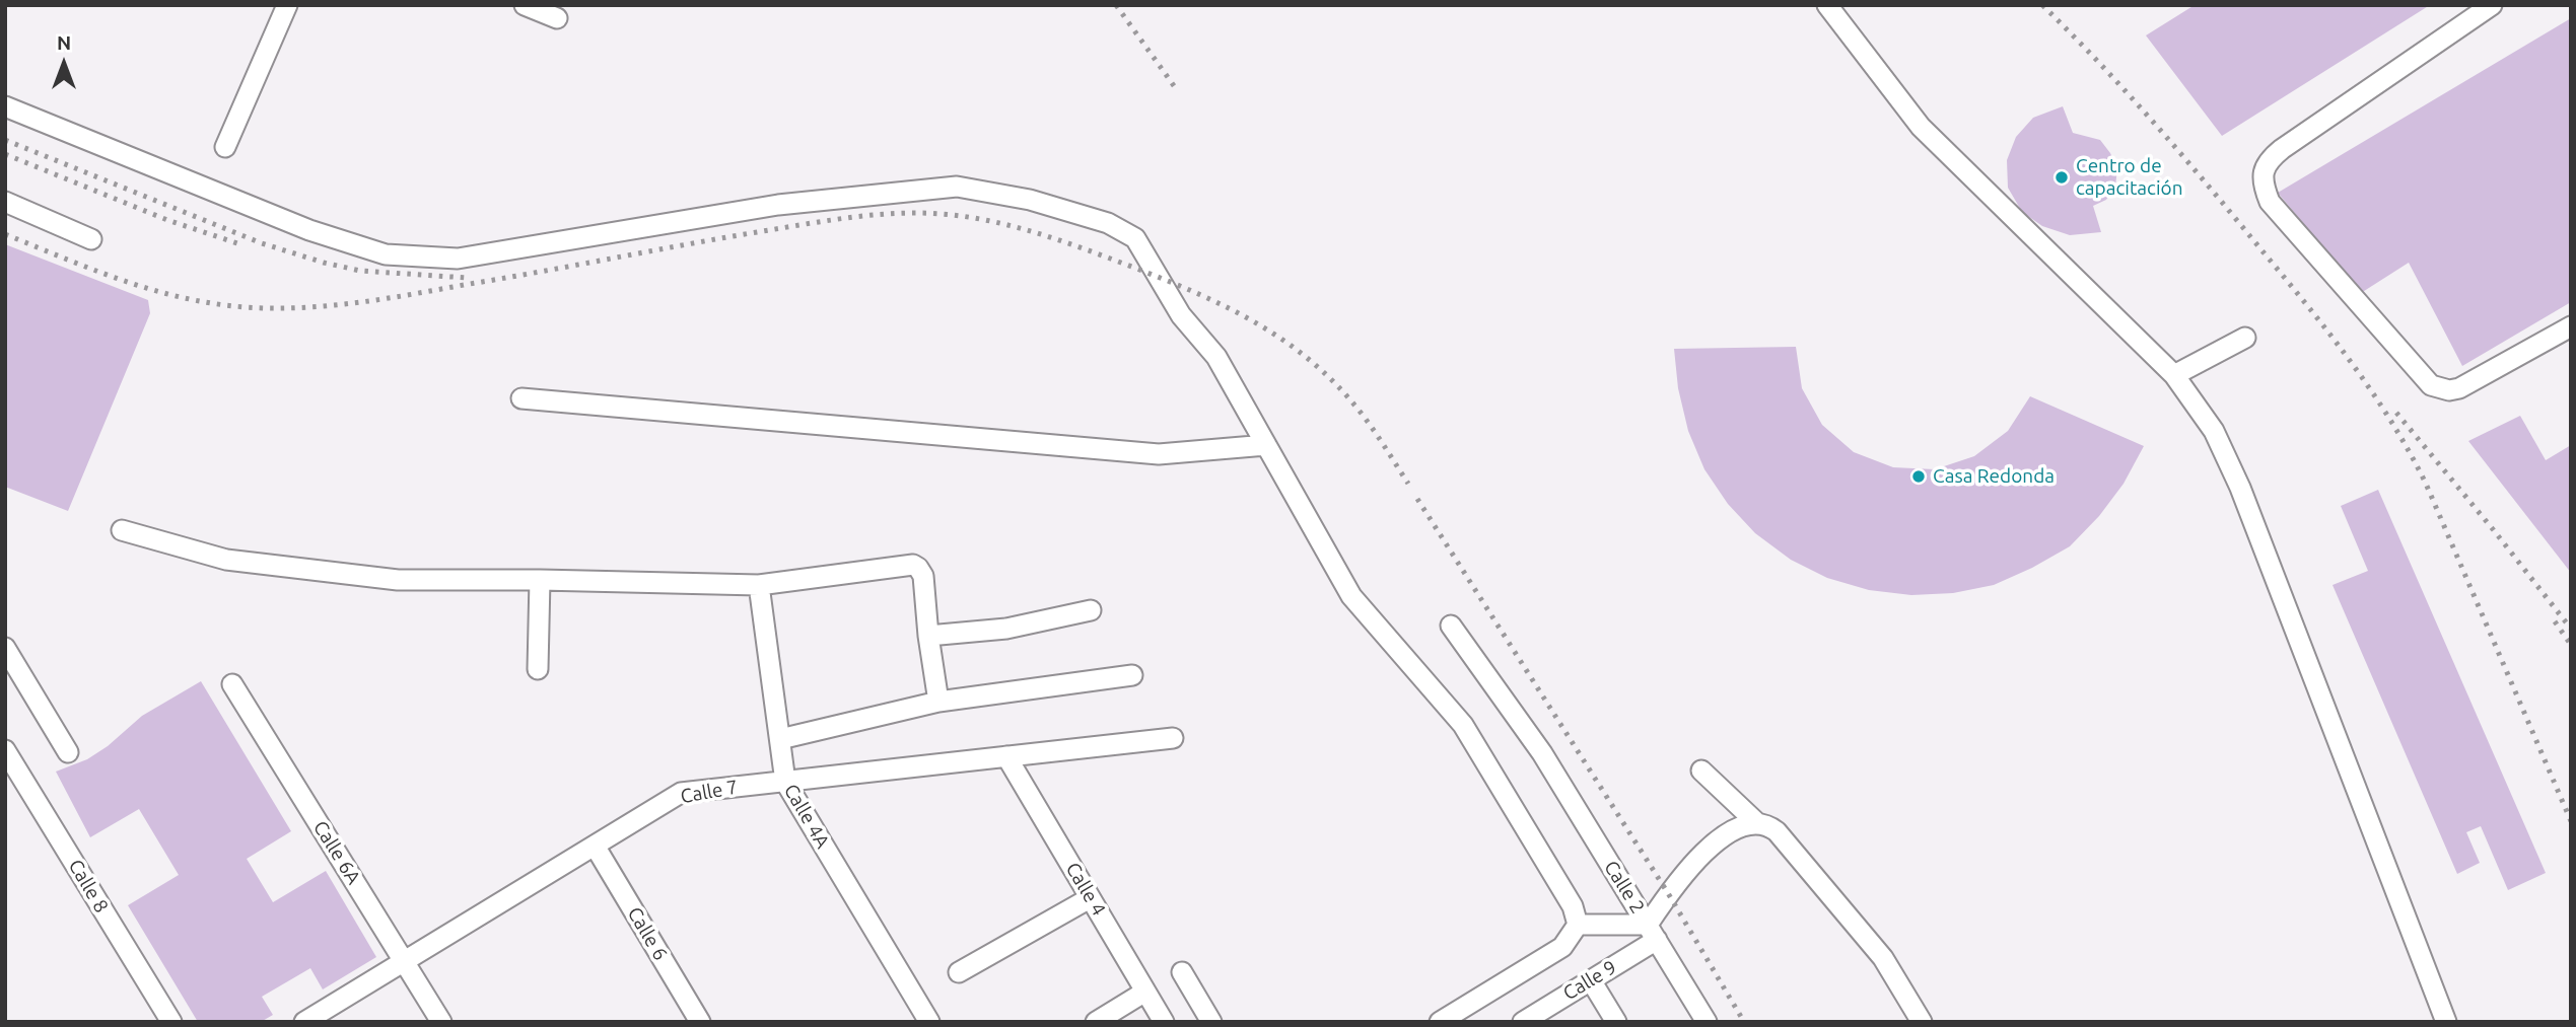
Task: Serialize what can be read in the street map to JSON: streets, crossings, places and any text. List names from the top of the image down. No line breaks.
{"streets":{"street":["Calle 7","Calle 4A","Calle 6A","Calle 8","Calle 2","Calle 4","Calle 6","Calle 9"]},"crossings":[["Calle 7","Calle 4A"],["Calle 7","Calle 6A"],["Calle 7","Calle 4"],["Calle 7","Calle 6"],["Calle 2","Calle 9"]],"places":["Centro de capacitación","Casa Redonda"],"north":"top"}
